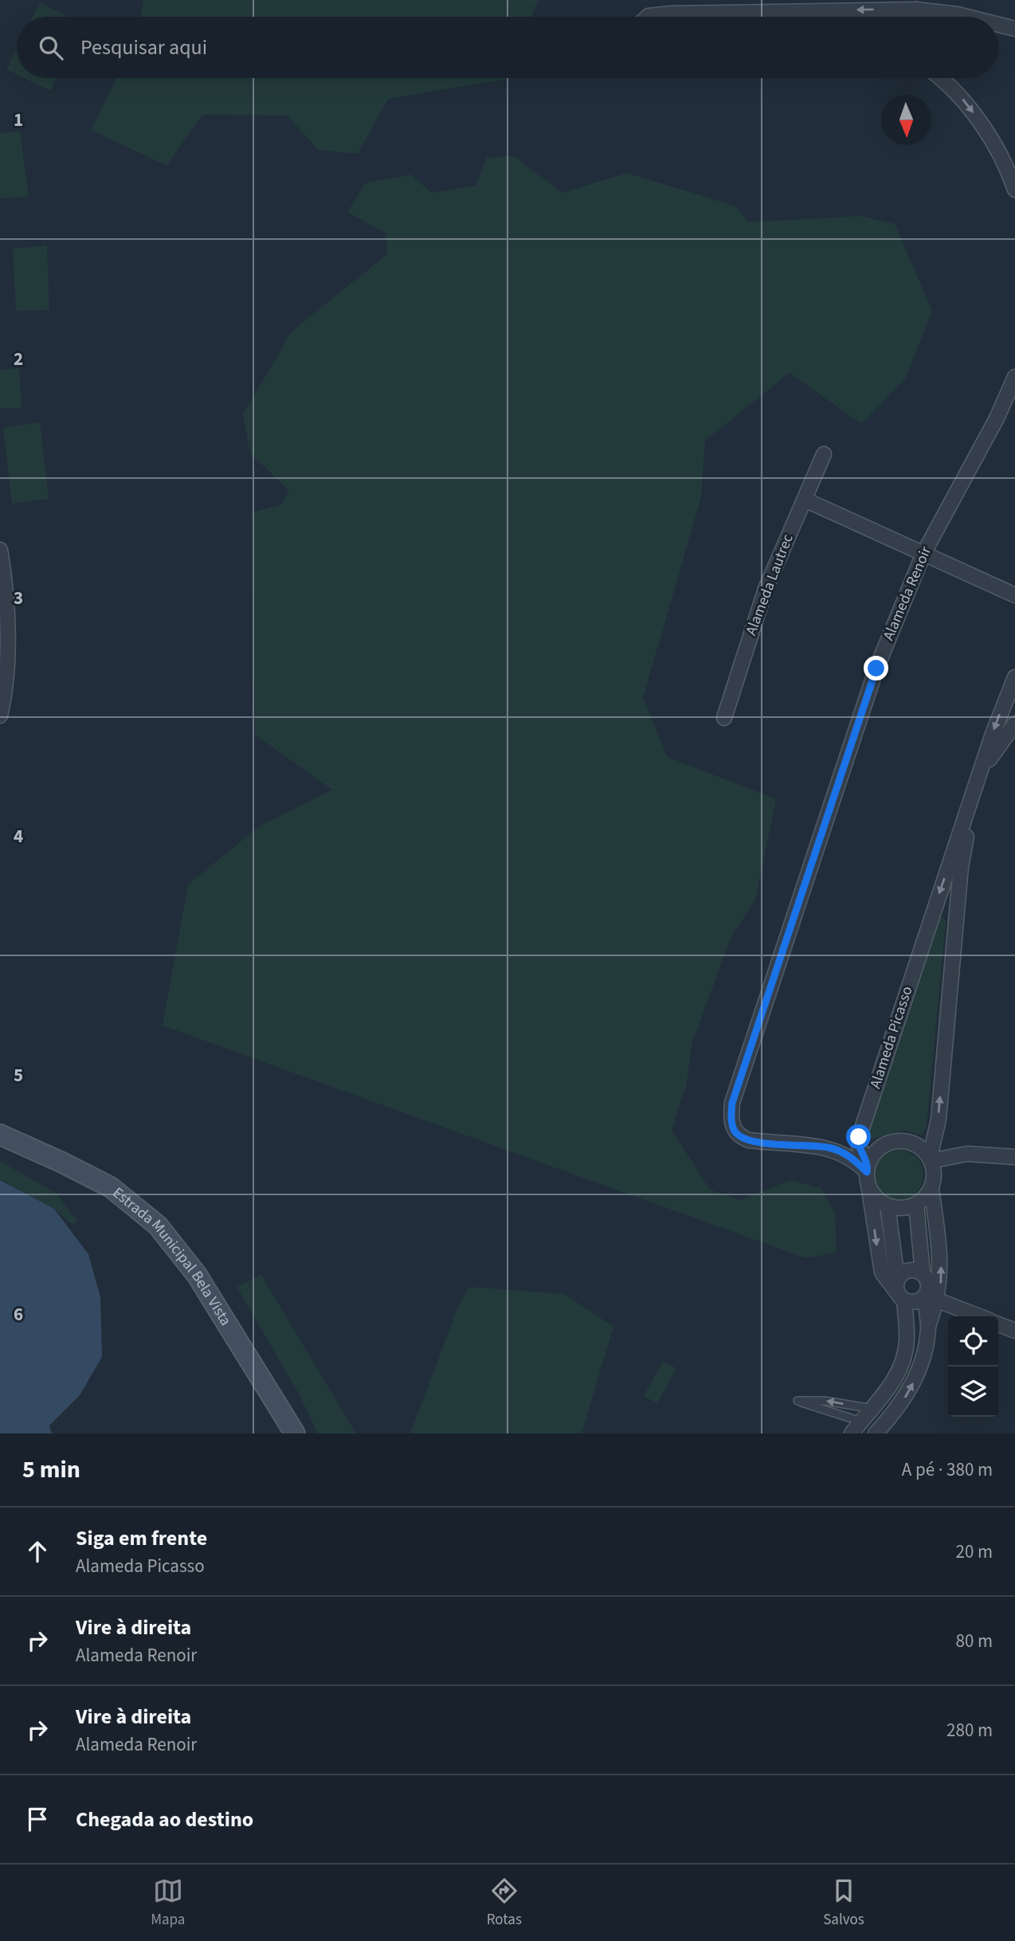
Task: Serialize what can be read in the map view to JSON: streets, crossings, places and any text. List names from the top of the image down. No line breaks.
{"streets":{"main road":["Estrada Municipal Bela Vista"],"street":["Alameda Lautrec","Alameda Renoir","Alameda Picasso"]},"crossings":[["Alameda Renoir","Alameda Picasso"]],"north":"bottom","page":{"search":"Pesquisar aqui","heading":["5 min","A pé · 380 m"],"list":[["Siga em frente","Alameda Picasso","20 m"],["Vire à direita","Alameda Renoir","80 m"],["Vire à direita","Alameda Renoir","280 m"],"Chegada ao destino"],"nav":["Mapa","Rotas","Salvos"]},"grid":{"rows":["1","2","3","4","5","6"]}}
